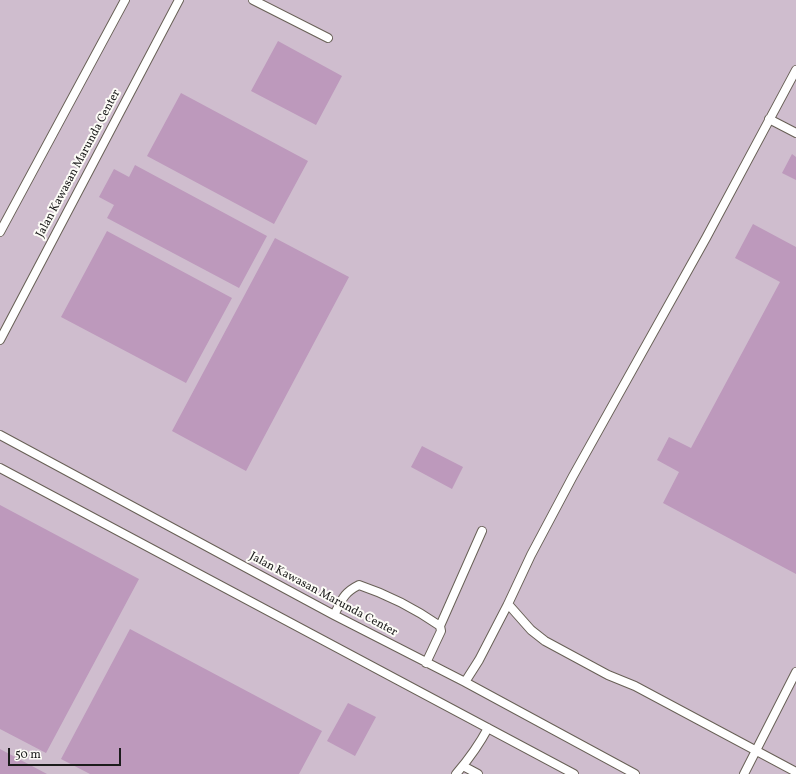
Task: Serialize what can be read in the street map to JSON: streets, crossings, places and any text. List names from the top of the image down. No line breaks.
{"streets":{"lane":["Jalan Kawasan Marunda Center"]},"scale_bar":"50 m"}
